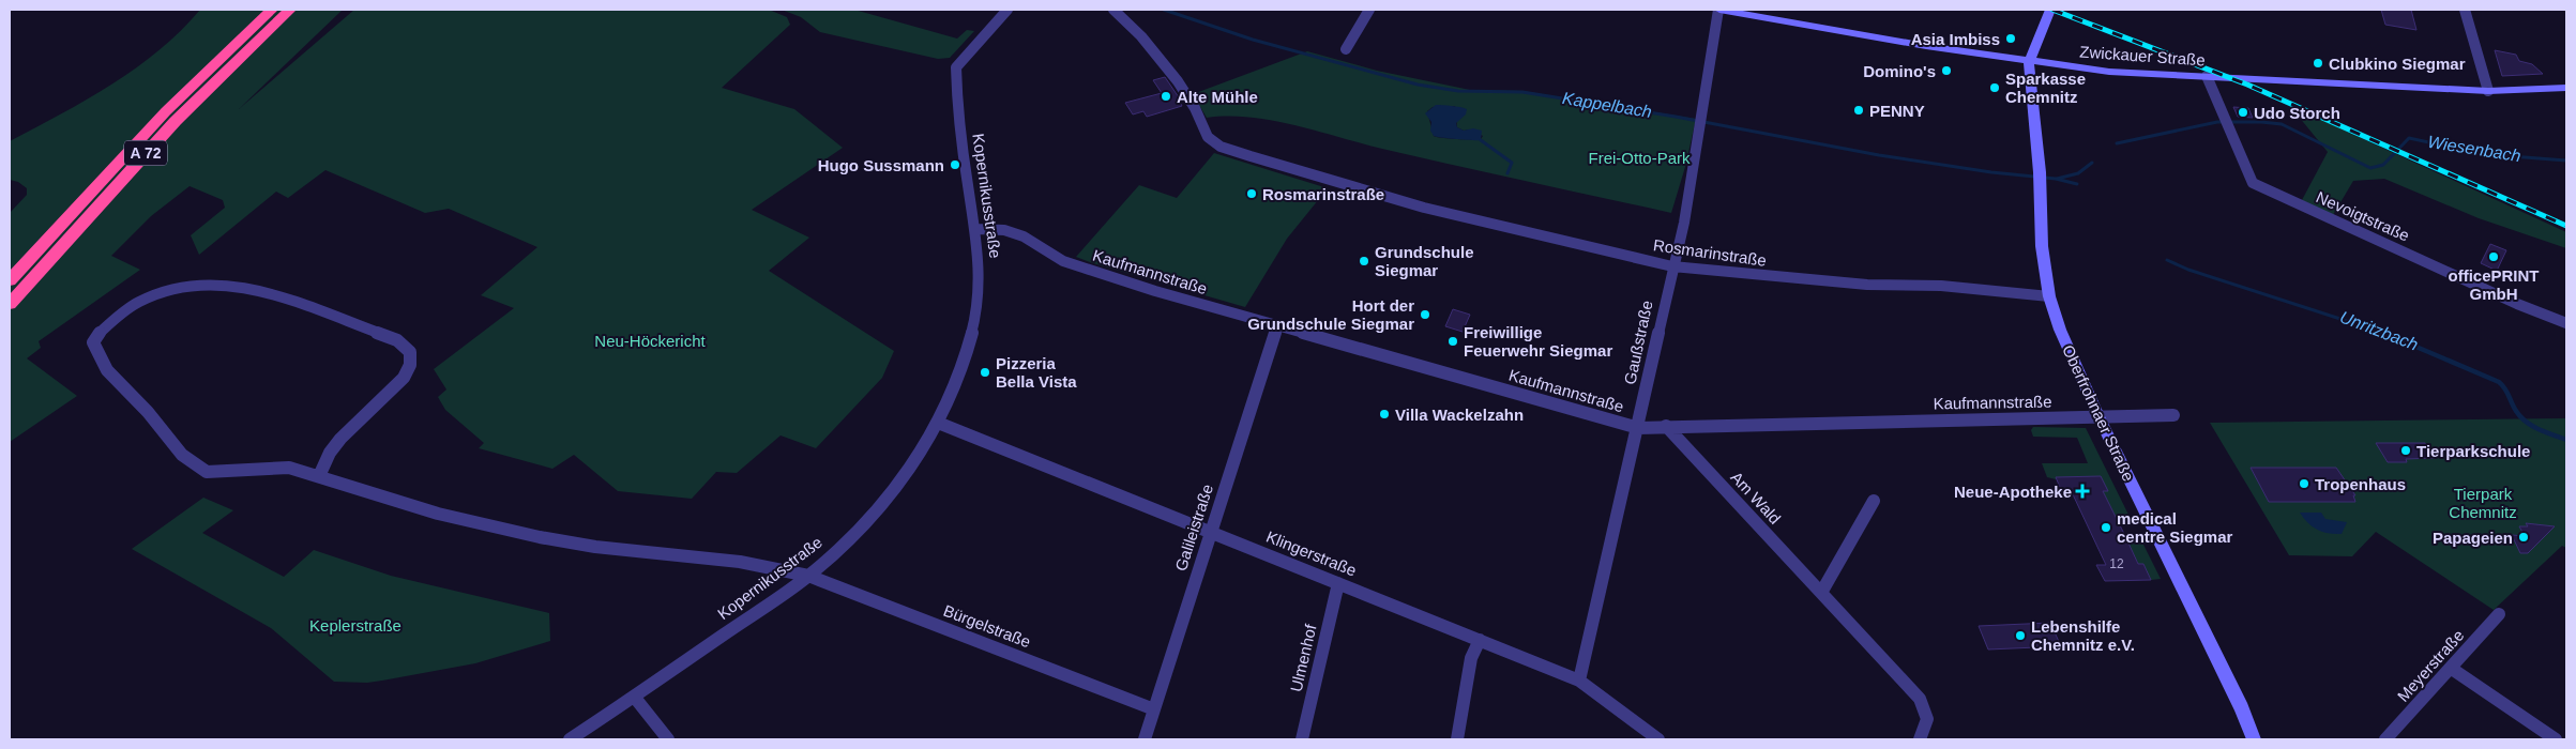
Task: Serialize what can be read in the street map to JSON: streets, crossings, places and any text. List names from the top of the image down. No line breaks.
{"streets":{"highway":["A 72"],"main road":["Zwickauer Straße","Oberfrohnaer Straße"],"street":["Kopernikusstraße","Nevoigtstraße","Rosmarinstraße","Kaufmannstraße","Gaußstraße","Am Wald","Galileistraße","Klingerstraße","Bürgelstraße","Ulmenhof","Meyerstraße"]},"crossings":[["Zwickauer Straße","Nevoigtstraße"],["Zwickauer Straße","Gaußstraße"],["Zwickauer Straße","Oberfrohnaer Straße"],["Kopernikusstraße","Kaufmannstraße"],["Kopernikusstraße","Klingerstraße"],["Kopernikusstraße","Bürgelstraße"],["Rosmarinstraße","Gaußstraße"],["Rosmarinstraße","Oberfrohnaer Straße"],["Kaufmannstraße","Gaußstraße"],["Kaufmannstraße","Oberfrohnaer Straße"],["Kaufmannstraße","Am Wald"],["Kaufmannstraße","Galileistraße"],["Gaußstraße","Klingerstraße"],["Galileistraße","Klingerstraße"],["Galileistraße","Bürgelstraße"],["Klingerstraße","Ulmenhof"]],"water":["Kappelbach","Wiesenbach","Unritzbach"],"parks":["Frei-Otto-Park","Neu-Höckericht","Tierpark Chemnitz","Keplerstraße"],"places":{"other":["Asia Imbiss","Clubkino Siegmar","Domino's","Sparkasse Chemnitz","Alte Mühle","PENNY","Udo Storch","Hugo Sussmann","Rosmarinstraße","officePRINT GmbH","Grundschule Siegmar","Hort der Grundschule Siegmar","Freiwillige Feuerwehr Siegmar","Pizzeria Bella Vista","Villa Wackelzahn","Tierparkschule","Tropenhaus","medical centre Siegmar","Papageien","Lebenshilfe Chemnitz e.V."],"health":["Neue-Apotheke"]},"house_numbers":["12"]}
